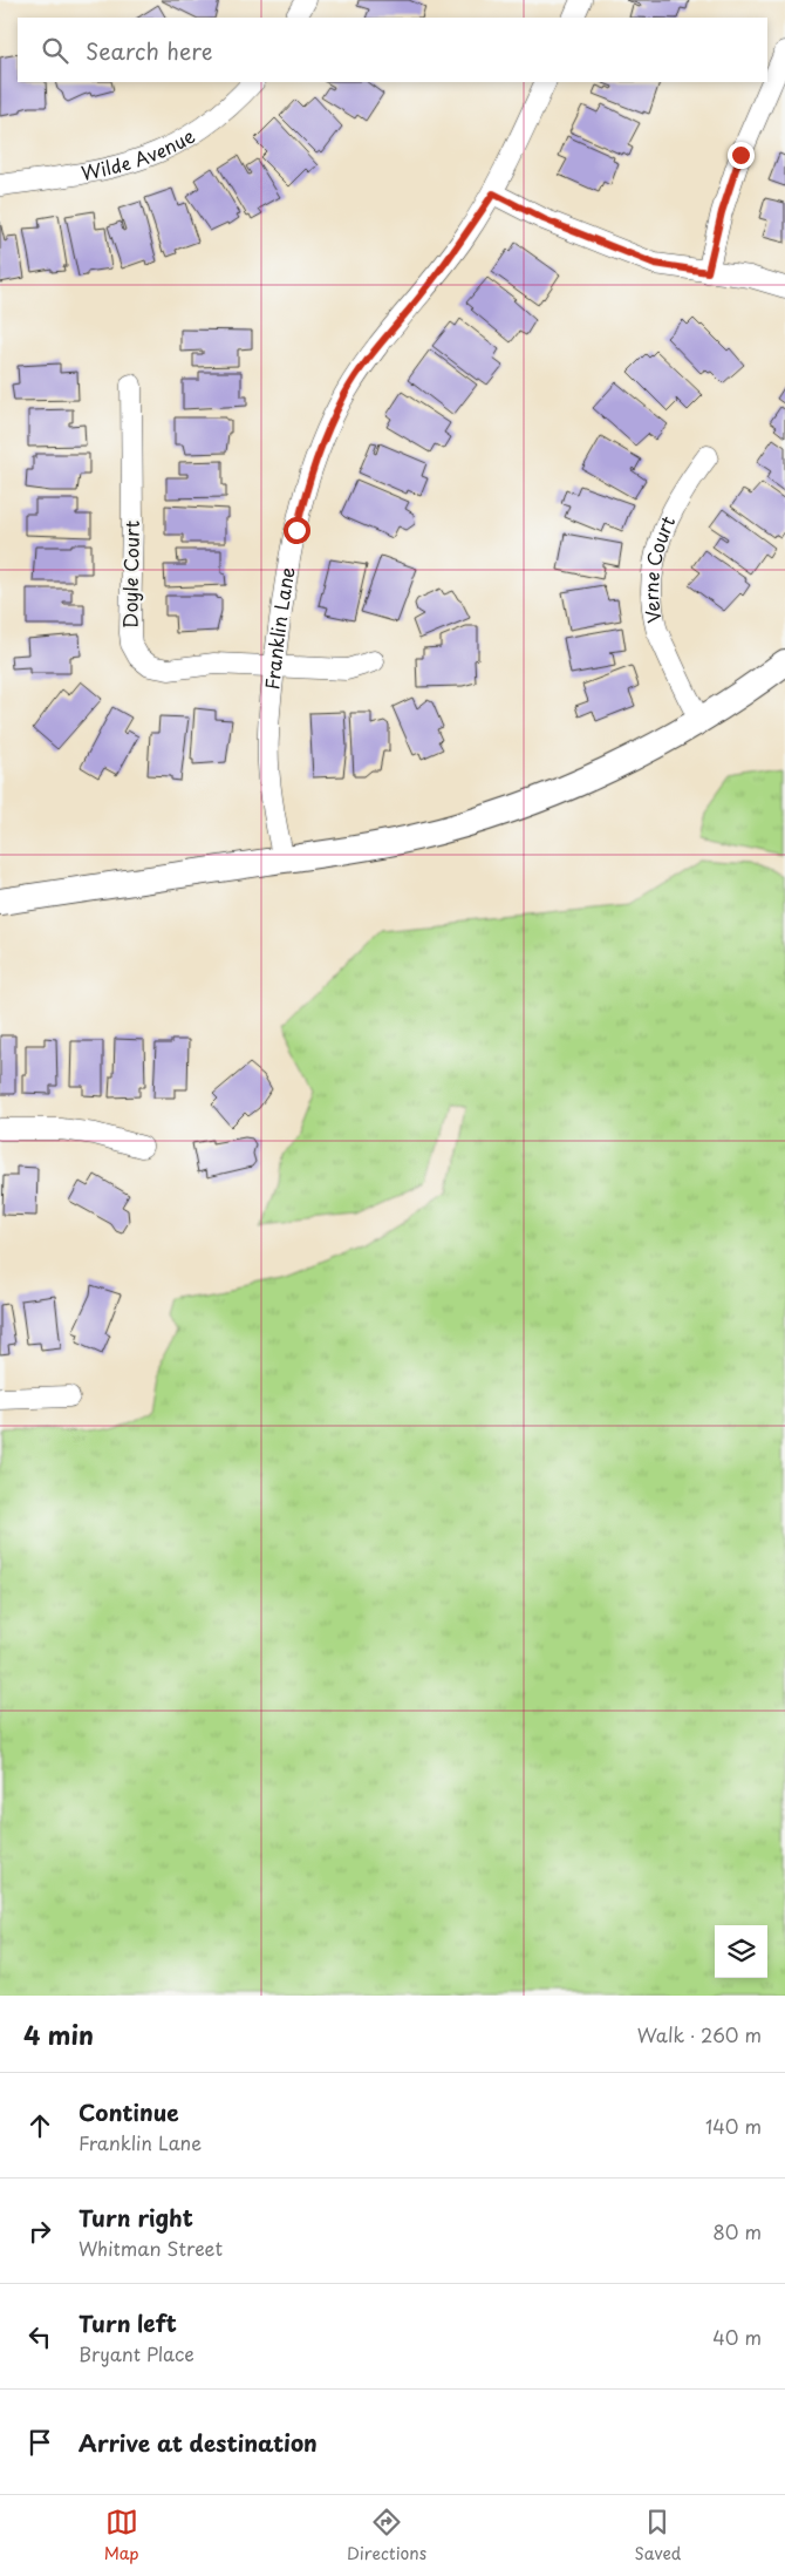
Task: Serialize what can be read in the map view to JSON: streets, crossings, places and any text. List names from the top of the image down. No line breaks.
{"streets":{"street":["Wilde Avenue","Verne Court","Doyle Court","Franklin Lane"]},"crossings":[["Doyle Court","Franklin Lane"]],"page":{"search":"Search here","heading":["4 min","Walk · 260 m"],"list":[["Continue","Franklin Lane","140 m"],["Turn right","Whitman Street","80 m"],["Turn left","Bryant Place","40 m"],"Arrive at destination"],"nav":["Map","Directions","Saved"]}}
